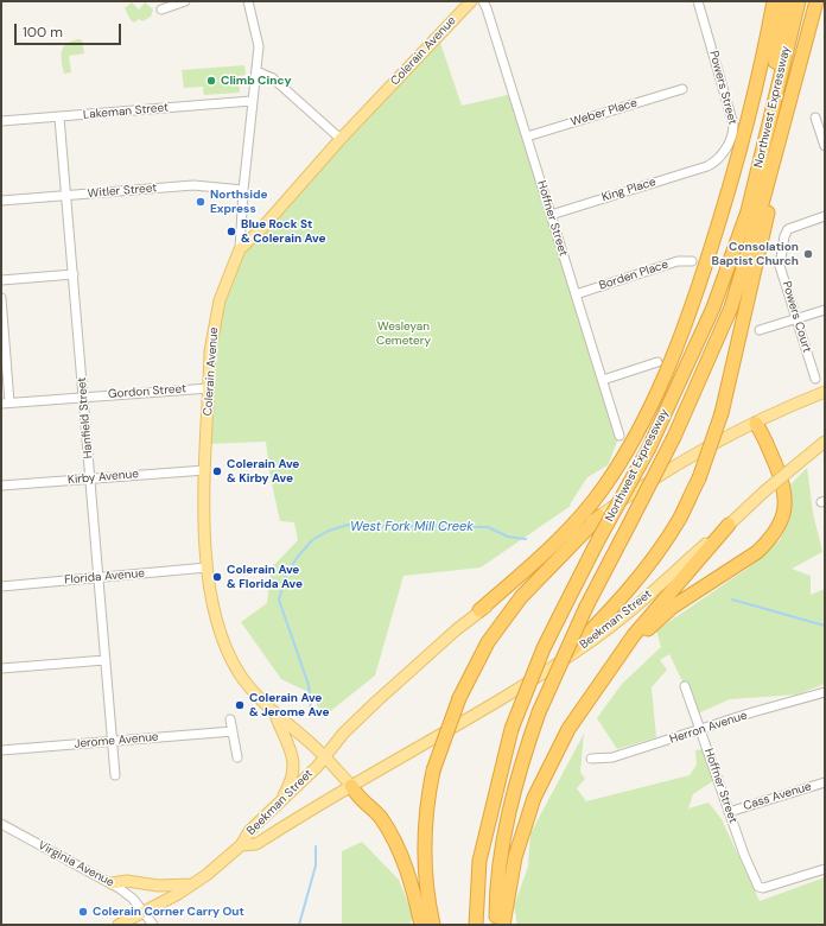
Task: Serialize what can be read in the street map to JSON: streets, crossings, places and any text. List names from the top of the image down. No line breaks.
{"streets":{"highway":["Northwest Expressway"],"main road":["Colerain Avenue","Beekman Street"],"street":["Powers Street","Lakeman Street","Weber Place","King Place","Witler Street","Hoffner Street","Borden Place","Powers Court","Gordon Street","Hanfield Street","Kirby Avenue","Florida Avenue","Herron Avenue","Jerome Avenue","Cass Avenue","Virginia Avenue"]},"crossings":[["Colerain Avenue","Gordon Street"],["Colerain Avenue","Kirby Avenue"],["Colerain Avenue","Florida Avenue"],["Colerain Avenue","Beekman Street"],["Powers Street","King Place"],["Lakeman Street","Hanfield Street"],["Weber Place","Hoffner Street"],["King Place","Hoffner Street"],["Witler Street","Hanfield Street"],["Hoffner Street","Borden Place"],["Hoffner Street","Herron Avenue"],["Hoffner Street","Cass Avenue"],["Gordon Street","Hanfield Street"],["Hanfield Street","Kirby Avenue"],["Hanfield Street","Florida Avenue"],["Hanfield Street","Jerome Avenue"]],"water":["West Fork Mill Creek"],"parks":["Wesleyan Cemetery"],"places":["Climb Cincy","Northside Express","Blue Rock St & Colerain Ave","Consolation Baptist Church","Colerain Ave & Kirby Ave","Colerain Ave & Florida Ave","Colerain Ave & Jerome Ave","Colerain Corner Carry Out"],"scale_bar":"100 m"}
